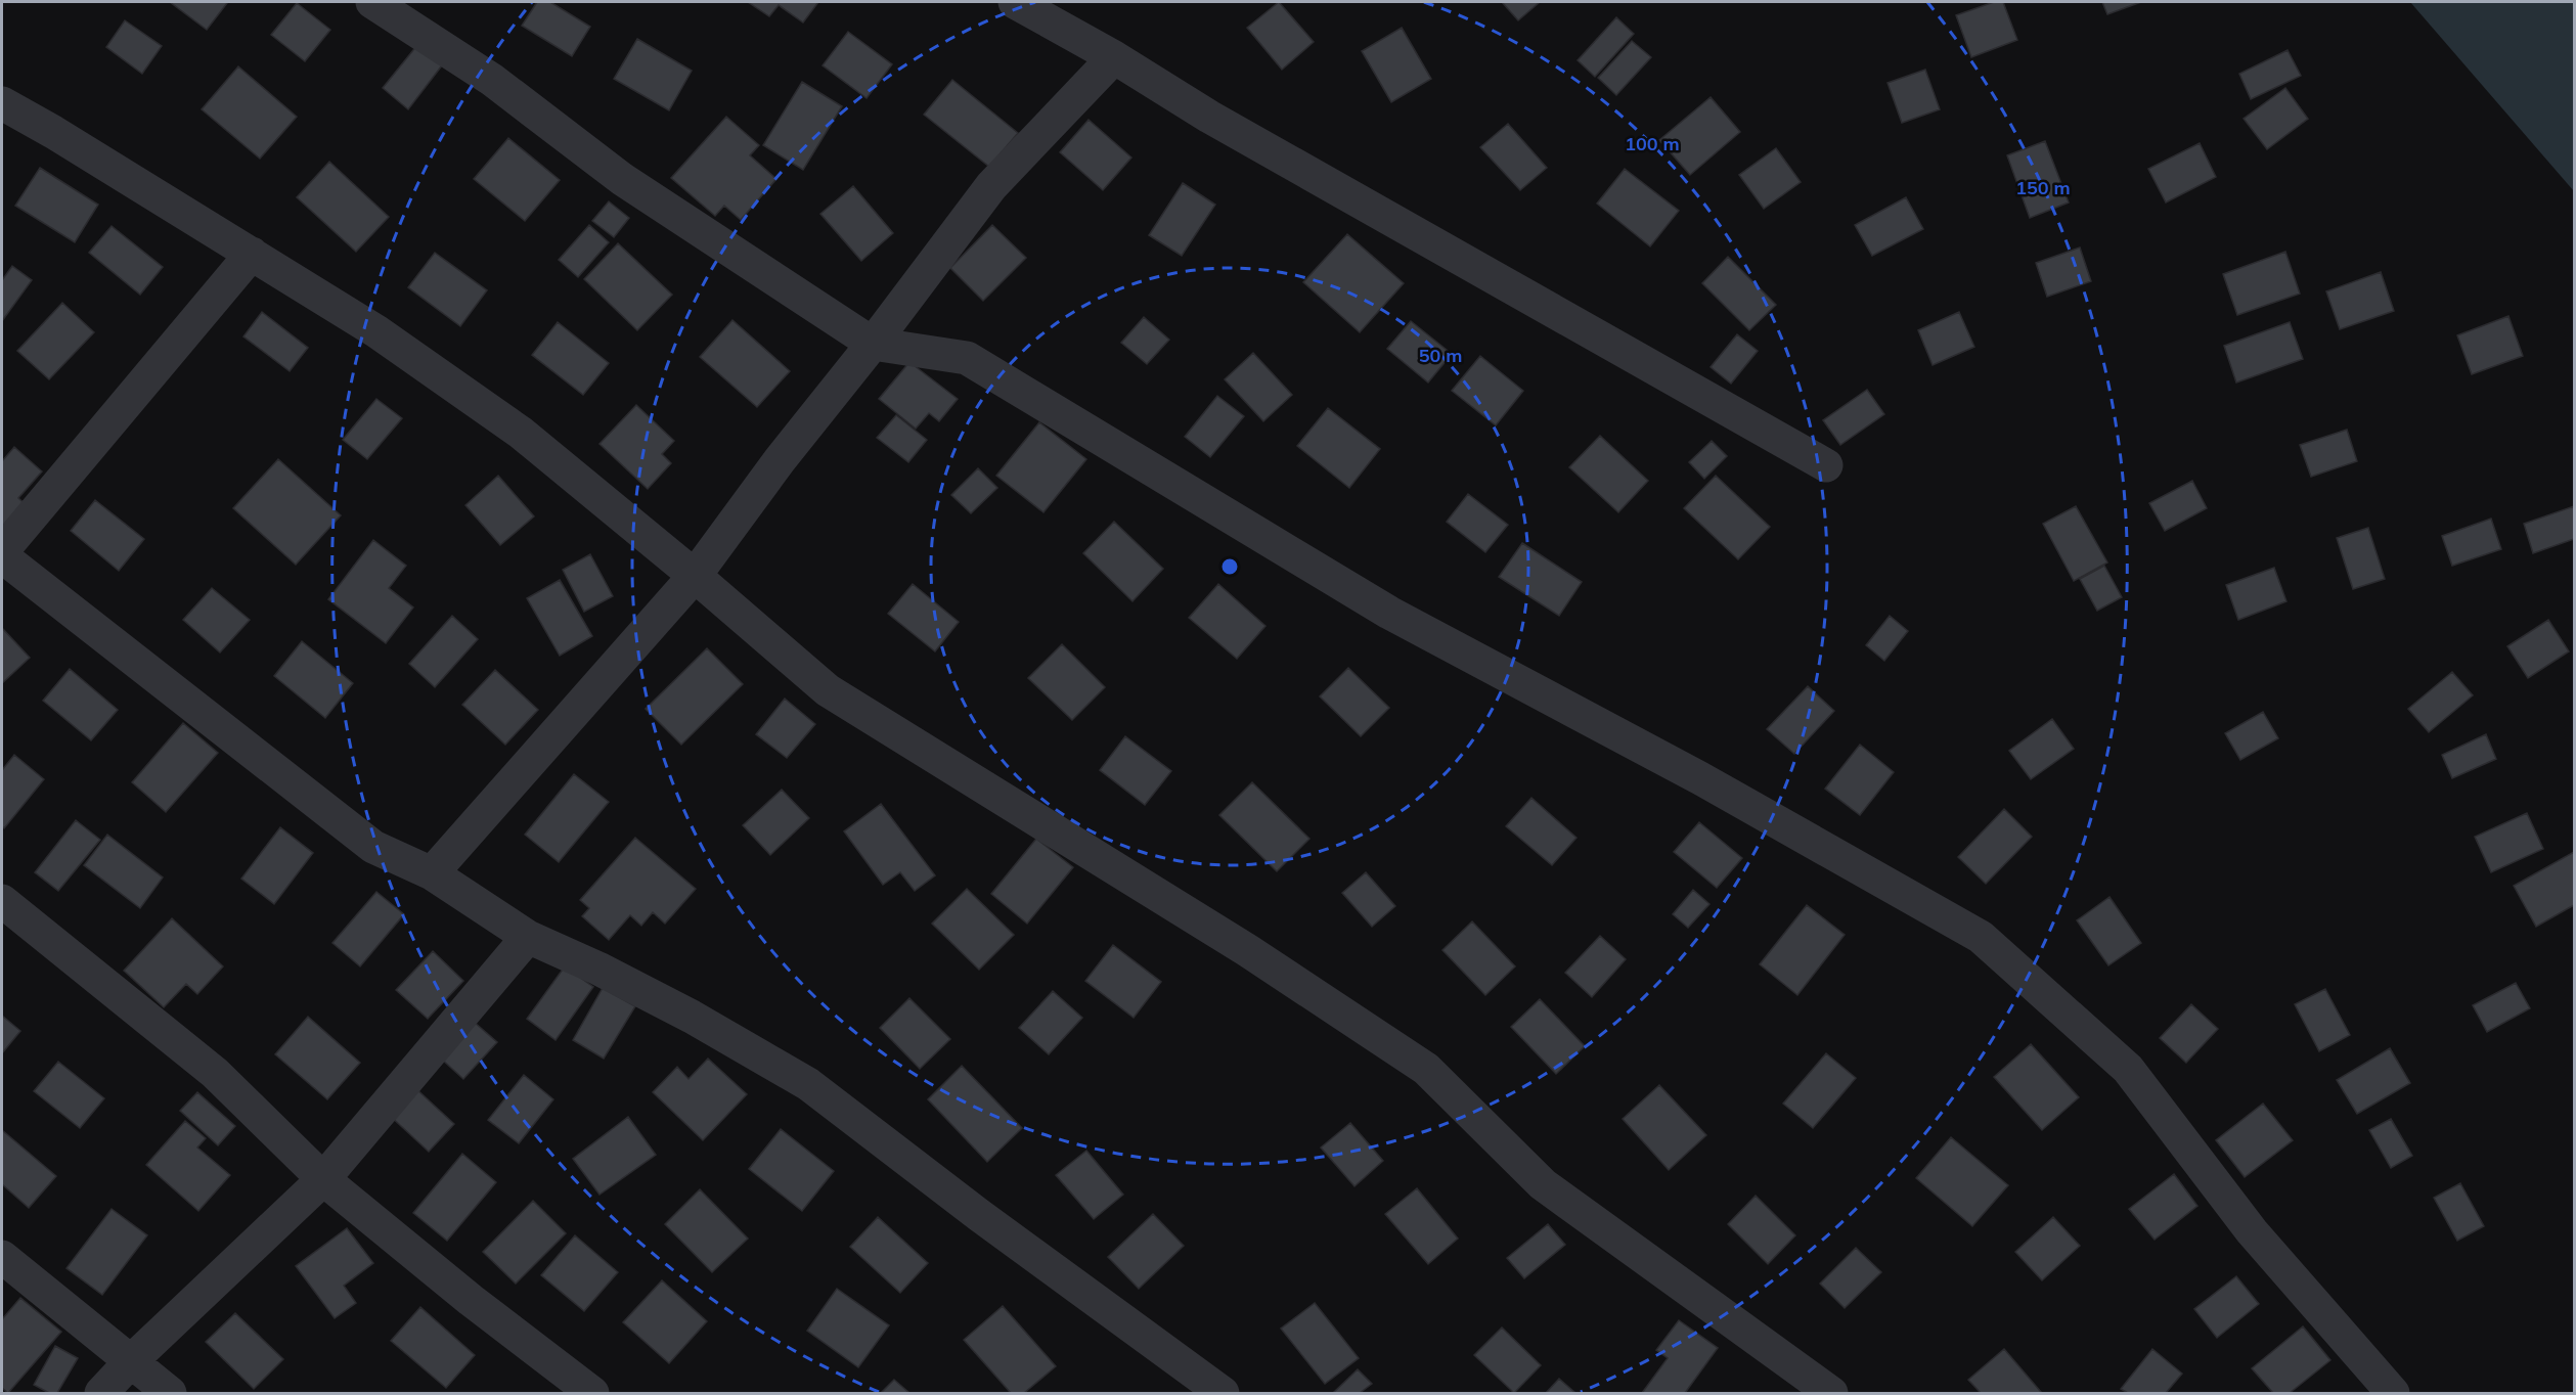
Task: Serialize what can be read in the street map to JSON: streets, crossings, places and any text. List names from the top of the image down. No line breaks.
{"rings":["100 m","150 m","50 m"]}
